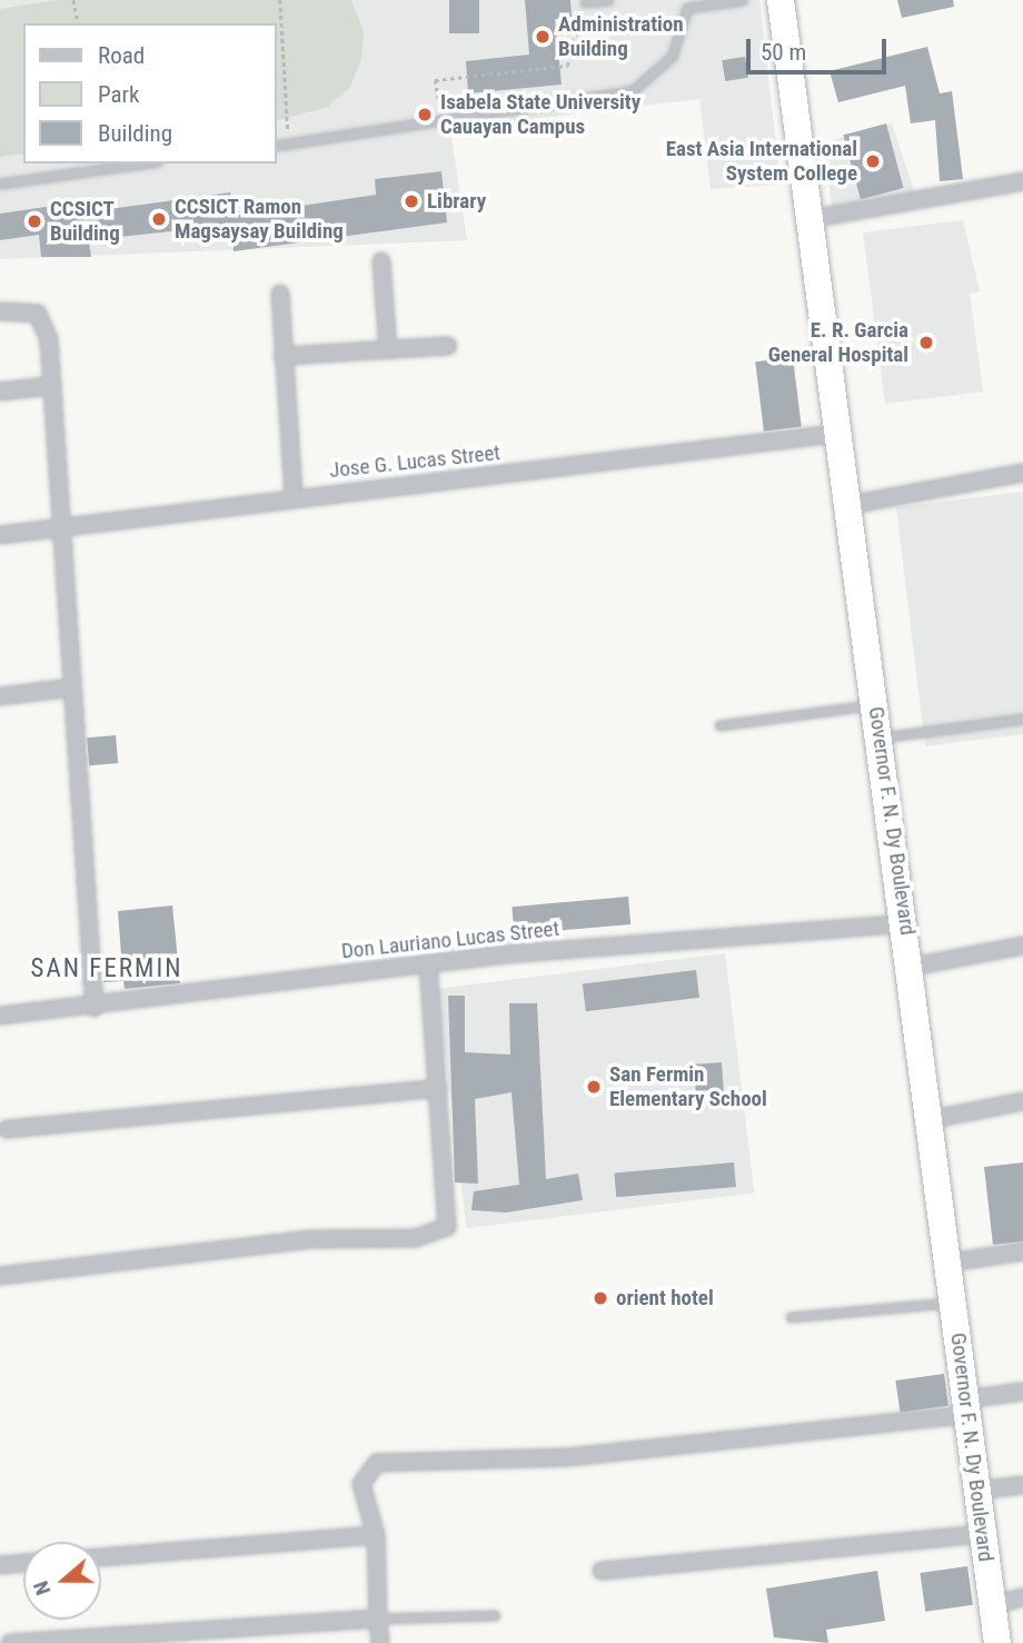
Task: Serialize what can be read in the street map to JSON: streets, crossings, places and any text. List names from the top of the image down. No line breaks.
{"streets":{"highway":["Governor F. N. Dy Boulevard"],"street":["Jose G. Lucas Street","Don Lauriano Lucas Street"]},"crossings":[["Jose G. Lucas Street","Governor F. N. Dy Boulevard"],["Governor F. N. Dy Boulevard","Don Lauriano Lucas Street"]],"districts":["SAN FERMIN"],"places":["Administration Building","Isabela State University Cauayan Campus","East Asia International System College","Library","CCSICT Ramon Magsaysay Building","CCSICT Building","E. R. Garcia General Hospital","San Fermin Elementary School","orient hotel"],"legend":["Road","Park","Building"],"scale_bar":"50 m","north":"left"}
